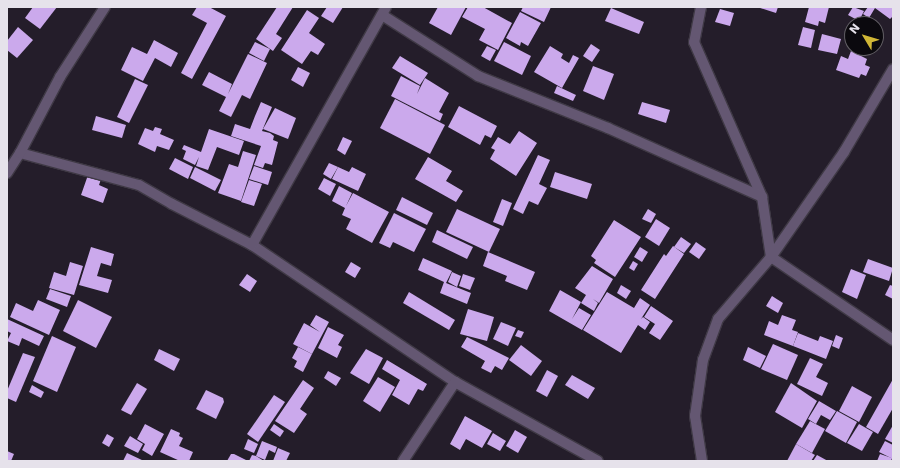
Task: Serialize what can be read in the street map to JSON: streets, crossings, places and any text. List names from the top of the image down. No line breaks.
{"north":"top left"}
